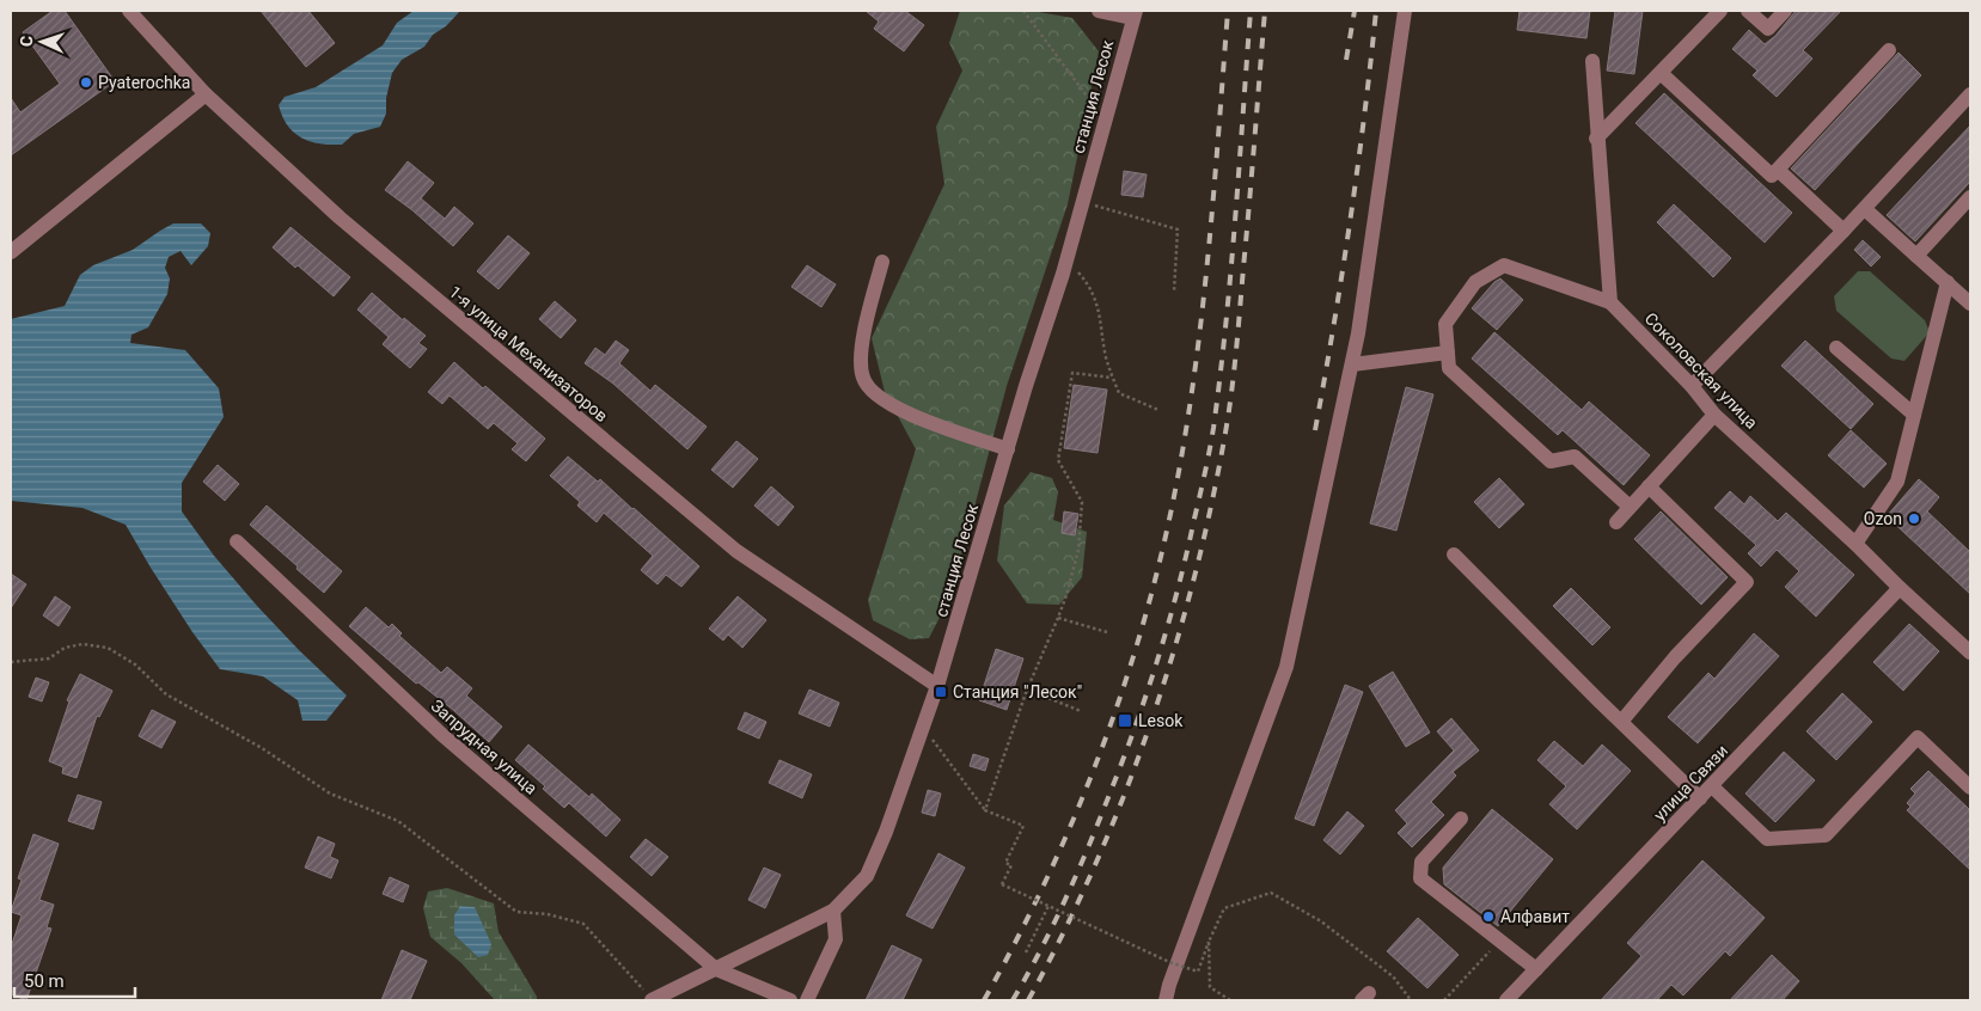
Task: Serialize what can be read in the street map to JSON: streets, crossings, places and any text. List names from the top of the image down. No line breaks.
{"streets":{"street":["станция Лесок","1-я улица Механизаторов","Соколовская улица","Запрудная улица","улица Связи"]},"crossings":[["станция Лесок","1-я улица Механизаторов"],["станция Лесок","Запрудная улица"],["Соколовская улица","улица Связи"]],"places":{"other":["Pyaterochka","Ozon","Алфавит"],"transit":["Станция \"Лесок\"","Lesok"]},"scale_bar":"50 m","north":"left"}
